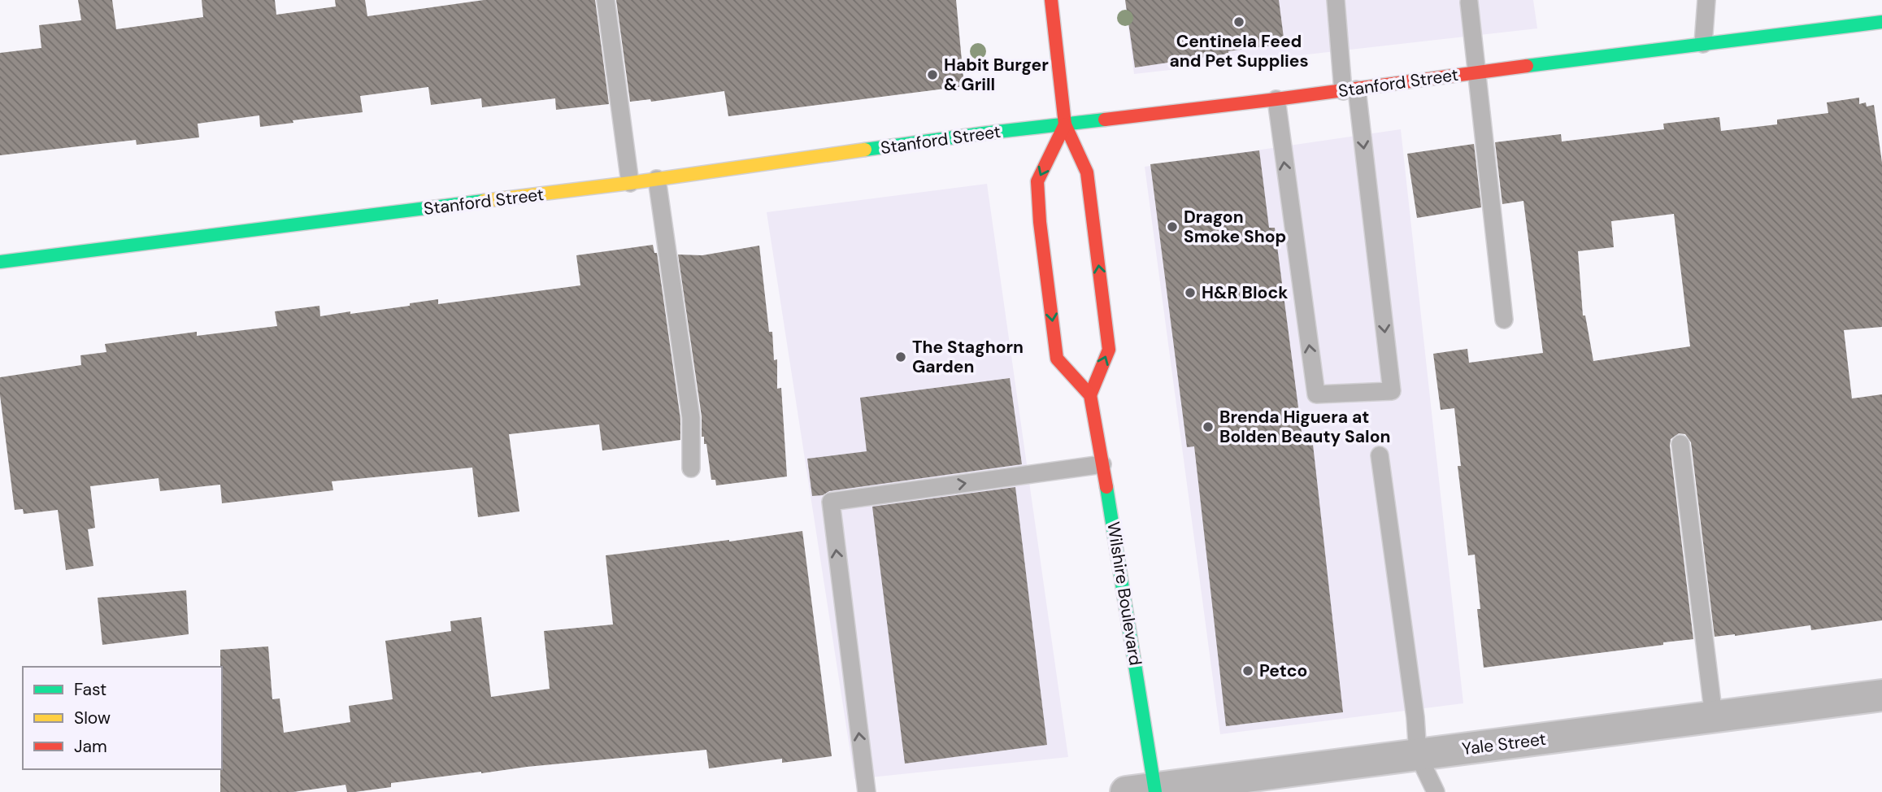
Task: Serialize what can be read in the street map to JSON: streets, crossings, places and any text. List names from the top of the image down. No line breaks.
{"streets":{"street":["Stanford Street","Wilshire Boulevard","Yale Street"]},"crossings":[["Wilshire Boulevard","Yale Street"]],"places":["Centinela Feed and Pet Supplies","Habit Burger & Grill","Dragon Smoke Shop","H&R Block","The Staghorn Garden","Brenda Higuera at Bolden Beauty Salon","Petco"],"legend":["Fast","Slow","Jam"]}
